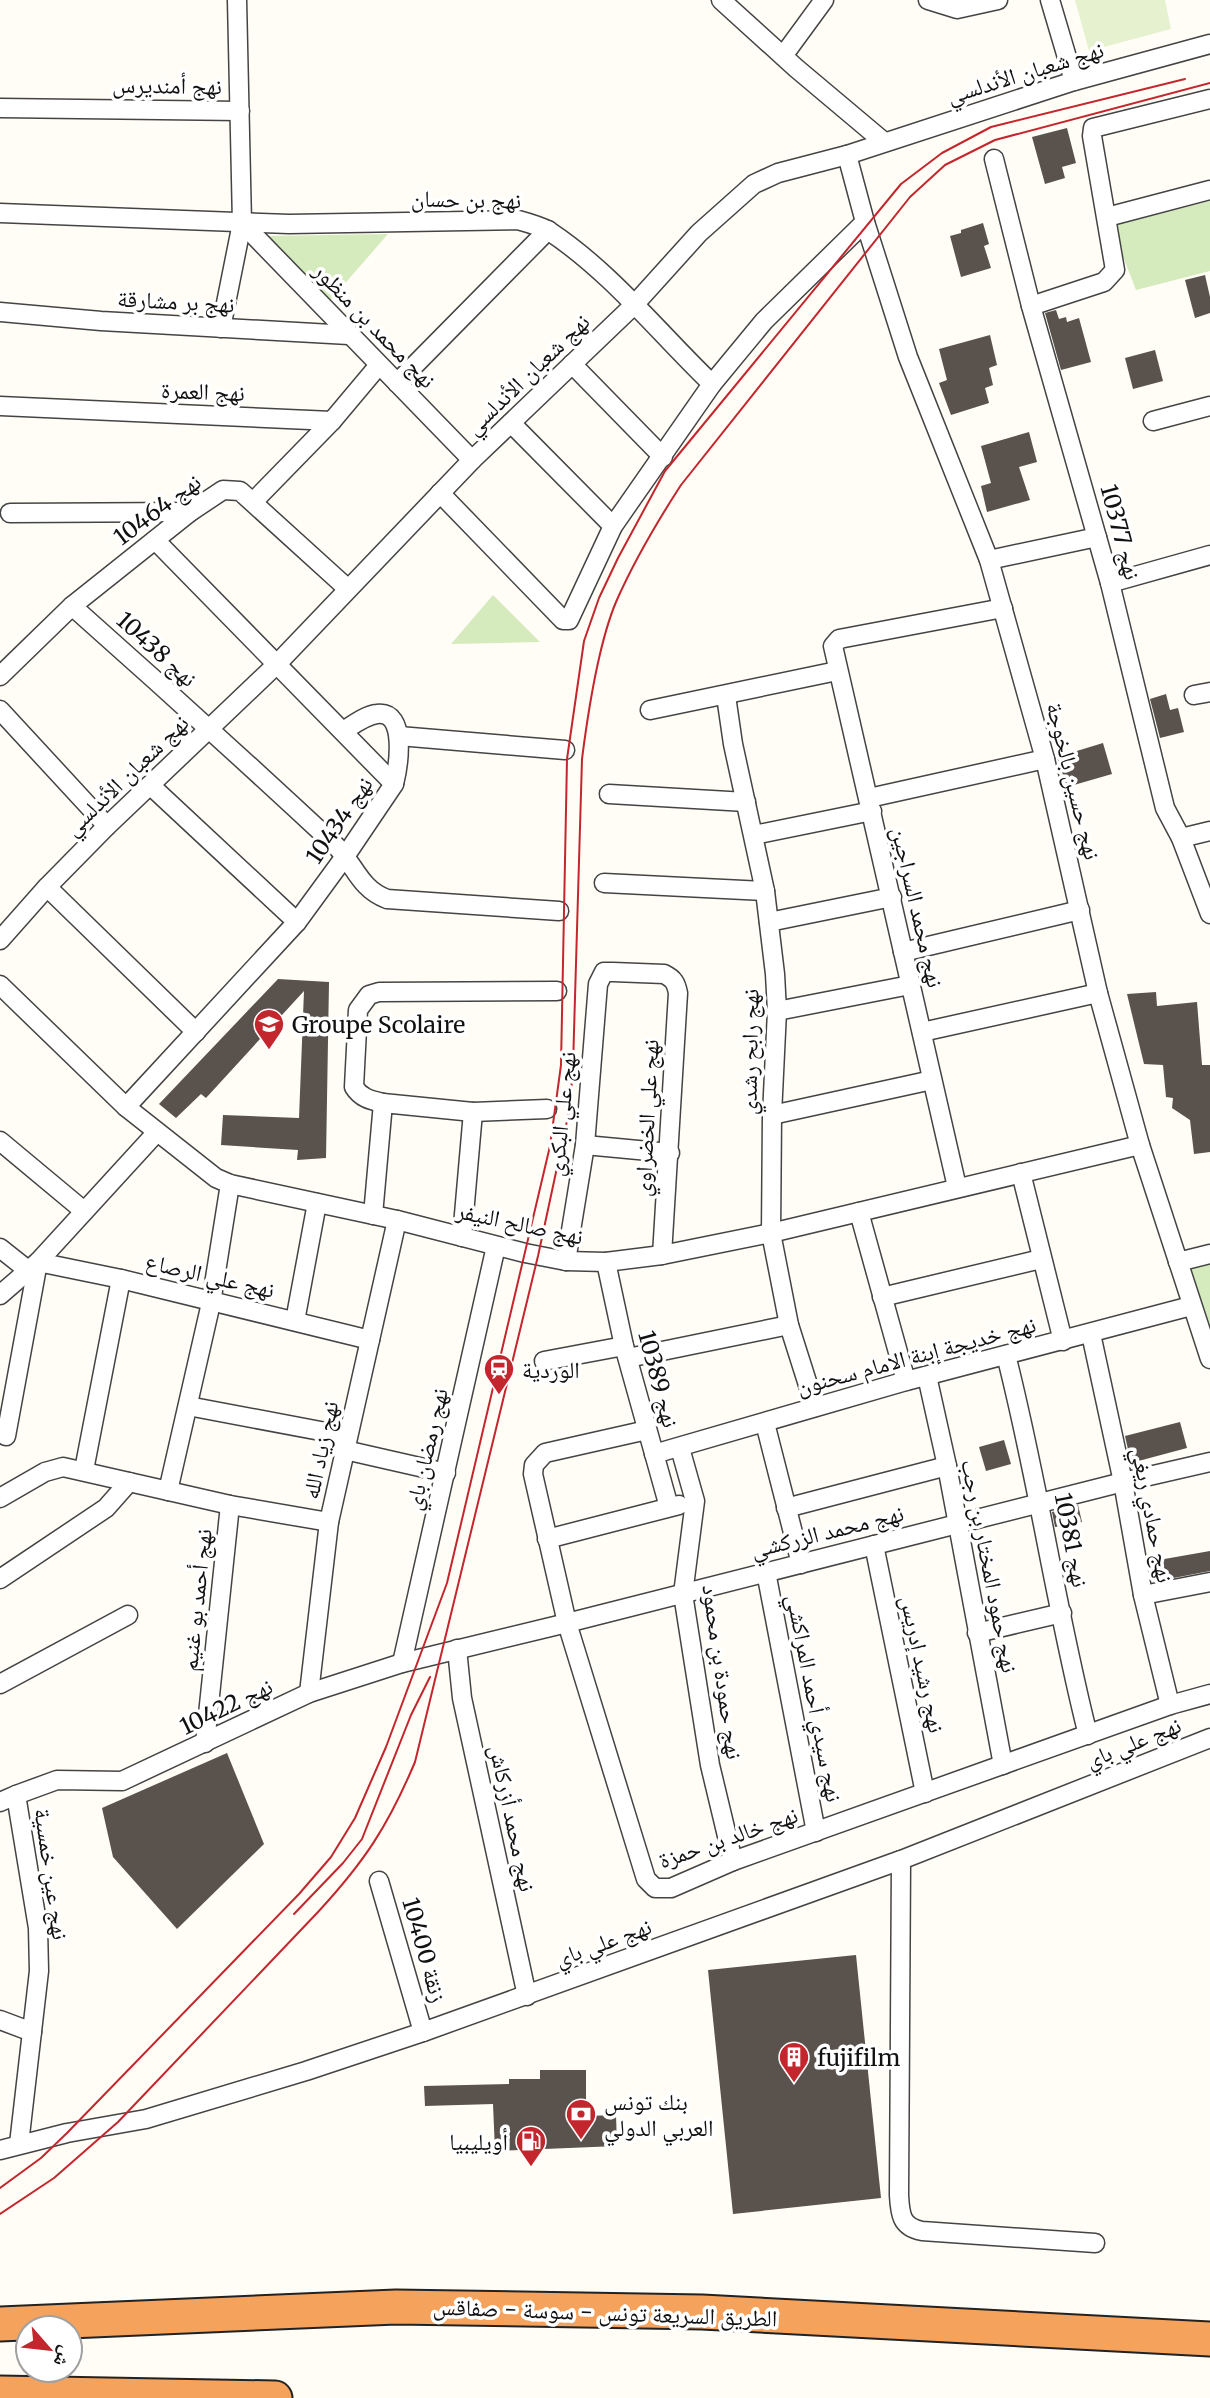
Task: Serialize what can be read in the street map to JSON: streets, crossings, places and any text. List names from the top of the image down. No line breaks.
{"streets":{"highway":["الطريق السريعة تونس - سوسة - صفاقس"],"street":["نهج شعبان الأندلسي","نهج أمنديرس","نهج بن حسان","نهج بر مشارقة","نهج محمد بن منظور","نهج العمرة","نهج 10464","نهج 10377","نهج 10438","نهج حسين بالخوجة","نهج 10434","نهج محمد السراجين","نهج رابح رشدي","نهج علي البكري","نهج علي الخضراوي","نهج صالح النيفر","نهج علي الرصاع","نهج خديجة إبنة الامام سحنون","نهج 10389","نهج رمضان باي","نهج زياد الله","نهج حمادي ريغي","نهج محمد الزركشي","نهج 10381","نهج حمود المختار بن رجب","نهج أحمد بو غنيم","نهج رشيد إدريس","نهج حمودة بن محمود","نهج سيدي أحمد المراكشي","نهج 10422","نهج علي باي","نهج محمد أزركاش","نهج خالد بن حمزة","نهج عين خمسية","زنقة 10400"]},"crossings":[["نهج شعبان الأندلسي","نهج بن حسان"],["نهج شعبان الأندلسي","نهج محمد بن منظور"],["نهج شعبان الأندلسي","نهج 10464"],["نهج شعبان الأندلسي","نهج 10438"],["نهج شعبان الأندلسي","نهج حسين بالخوجة"],["نهج شعبان الأندلسي","نهج 10434"],["نهج أمنديرس","نهج بن حسان"],["نهج أمنديرس","نهج بر مشارقة"],["نهج أمنديرس","نهج محمد بن منظور"],["نهج بن حسان","نهج محمد بن منظور"],["نهج بر مشارقة","نهج محمد بن منظور"],["نهج 10464","نهج 10438"],["نهج 10464","نهج 10434"],["نهج 10438","نهج 10434"],["نهج حسين بالخوجة","نهج محمد السراجين"],["نهج حسين بالخوجة","نهج صالح النيفر"],["نهج حسين بالخوجة","نهج خديجة إبنة الامام سحنون"],["نهج 10434","نهج صالح النيفر"],["نهج محمد السراجين","نهج صالح النيفر"],["نهج رابح رشدي","نهج صالح النيفر"],["نهج رابح رشدي","نهج خديجة إبنة الامام سحنون"],["نهج علي البكري","نهج علي الخضراوي"],["نهج علي البكري","نهج صالح النيفر"],["نهج علي الخضراوي","نهج صالح النيفر"],["نهج صالح النيفر","نهج 10389"],["نهج صالح النيفر","نهج رمضان باي"],["نهج صالح النيفر","نهج زياد الله"],["نهج علي الرصاع","نهج زياد الله"],["نهج خديجة إبنة الامام سحنون","نهج 10389"],["نهج خديجة إبنة الامام سحنون","نهج حمادي ريغي"],["نهج خديجة إبنة الامام سحنون","نهج 10381"],["نهج خديجة إبنة الامام سحنون","نهج حمود المختار بن رجب"],["نهج خديجة إبنة الامام سحنون","نهج حمودة بن محمود"],["نهج 10389","نهج خالد بن حمزة"],["نهج رمضان باي","نهج 10422"],["نهج زياد الله","نهج أحمد بو غنيم"],["نهج زياد الله","نهج 10422"],["نهج حمادي ريغي","نهج محمد الزركشي"],["نهج حمادي ريغي","نهج خالد بن حمزة"],["نهج محمد الزركشي","نهج 10381"],["نهج محمد الزركشي","نهج حمود المختار بن رجب"],["نهج محمد الزركشي","نهج رشيد إدريس"],["نهج محمد الزركشي","نهج حمودة بن محمود"],["نهج محمد الزركشي","نهج سيدي أحمد المراكشي"],["نهج محمد الزركشي","نهج 10422"],["نهج محمد الزركشي","نهج محمد أزركاش"],["نهج محمد الزركشي","نهج خالد بن حمزة"],["نهج 10381","نهج خالد بن حمزة"],["نهج حمود المختار بن رجب","نهج خالد بن حمزة"],["نهج أحمد بو غنيم","نهج 10422"],["نهج رشيد إدريس","نهج خالد بن حمزة"],["نهج حمودة بن محمود","نهج خالد بن حمزة"],["نهج سيدي أحمد المراكشي","نهج خالد بن حمزة"],["نهج 10422","نهج محمد أزركاش"],["نهج 10422","نهج عين خمسية"],["نهج علي باي","نهج محمد أزركاش"],["نهج علي باي","نهج عين خمسية"],["نهج علي باي","زنقة 10400"]],"places":{"school or university":["Groupe Scolaire"],"station":["الوردية"],"building":["fujifilm"],"bank":["بنك تونس العربي الدولي"],"fuel station":["أويليبيا"]},"north":"bottom right"}
